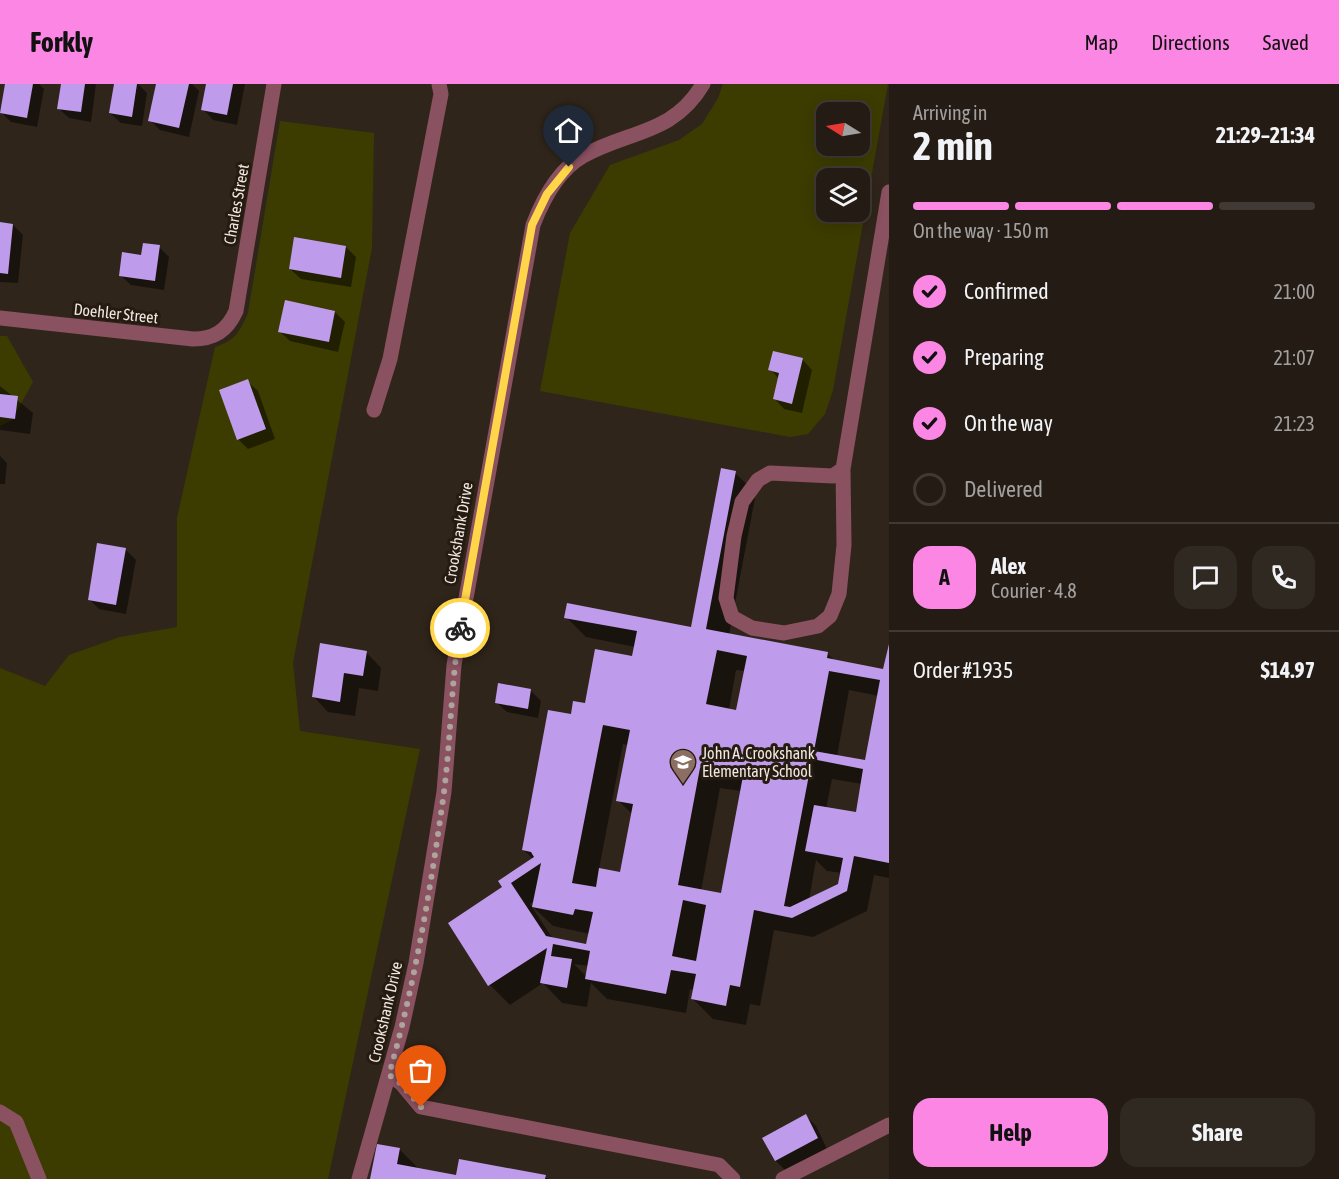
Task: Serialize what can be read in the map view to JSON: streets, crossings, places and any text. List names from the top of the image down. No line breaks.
{"streets":{"street":["Charles Street","Doehler Street","Crookshank Drive"]},"crossings":[["Charles Street","Doehler Street"]],"places":{"school or university":["John A. Crookshank Elementary School"]},"north":"left","page":{"header":"Forkly","nav":["Map","Directions","Saved"],"heading":["2 min","Arriving in","21:29–21:34"],"panel":["Alex","Courier · 4.8","Order #1935","$14.97"],"bar":"On the way · 150 m","list":[["Confirmed","21:00"],["Preparing","21:07"],["On the way","21:23"],"Delivered"],"round":"A","buttons":["Help","Share"]}}
